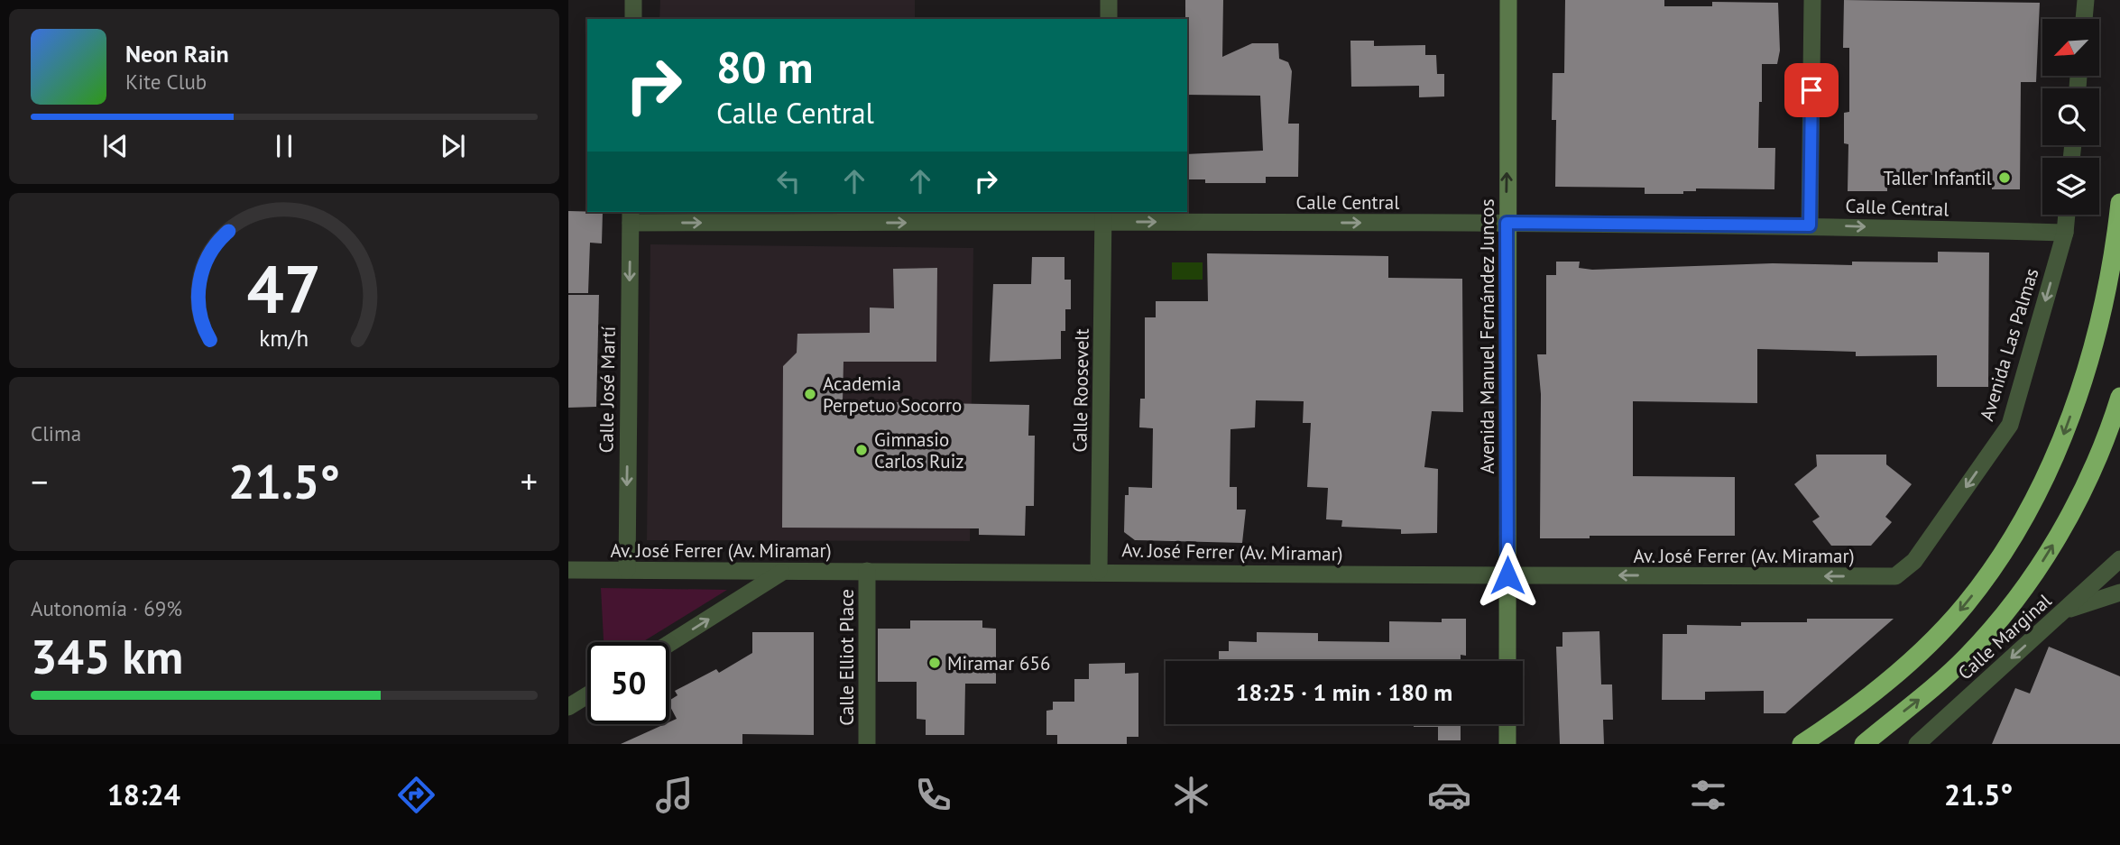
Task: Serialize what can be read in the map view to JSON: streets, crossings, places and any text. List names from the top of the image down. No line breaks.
{"streets":{"main road":["Avenida Manuel Fernández Juncos"],"street":["Calle Central","Avenida Las Palmas","Calle José Martí","Calle Roosevelt","Av. José Ferrer (Av. Miramar)","Calle Marginal","Calle Elliot Place"]},"crossings":[["Calle Central","Avenida Manuel Fernández Juncos"],["Calle Central","Avenida Las Palmas"],["Calle Central","Calle José Martí"],["Calle Central","Calle Roosevelt"],["Avenida Manuel Fernández Juncos","Av. José Ferrer (Av. Miramar)"],["Avenida Las Palmas","Av. José Ferrer (Av. Miramar)"],["Calle José Martí","Av. José Ferrer (Av. Miramar)"],["Calle Roosevelt","Av. José Ferrer (Av. Miramar)"],["Av. José Ferrer (Av. Miramar)","Calle Elliot Place"]],"one_way":["Calle Central","Avenida Las Palmas","Calle José Martí","Calle Marginal"],"places":["Taller Infantil","Academia Perpetuo Socorro","Gimnasio Carlos Ruiz","Miramar 656"],"north":"bottom left","page":{"turn":["80 m","Calle Central"],"song":["Neon Rain","Kite Club"],"tile":["Clima",["Autonomía · 69%","345 km"]],"heat":["−","21.5°","+"],"limit":"50","trip":"18:25 · 1 min · 180 m","tabs":["18:24","21.5°"],"gauge":["47","km/h"]}}
